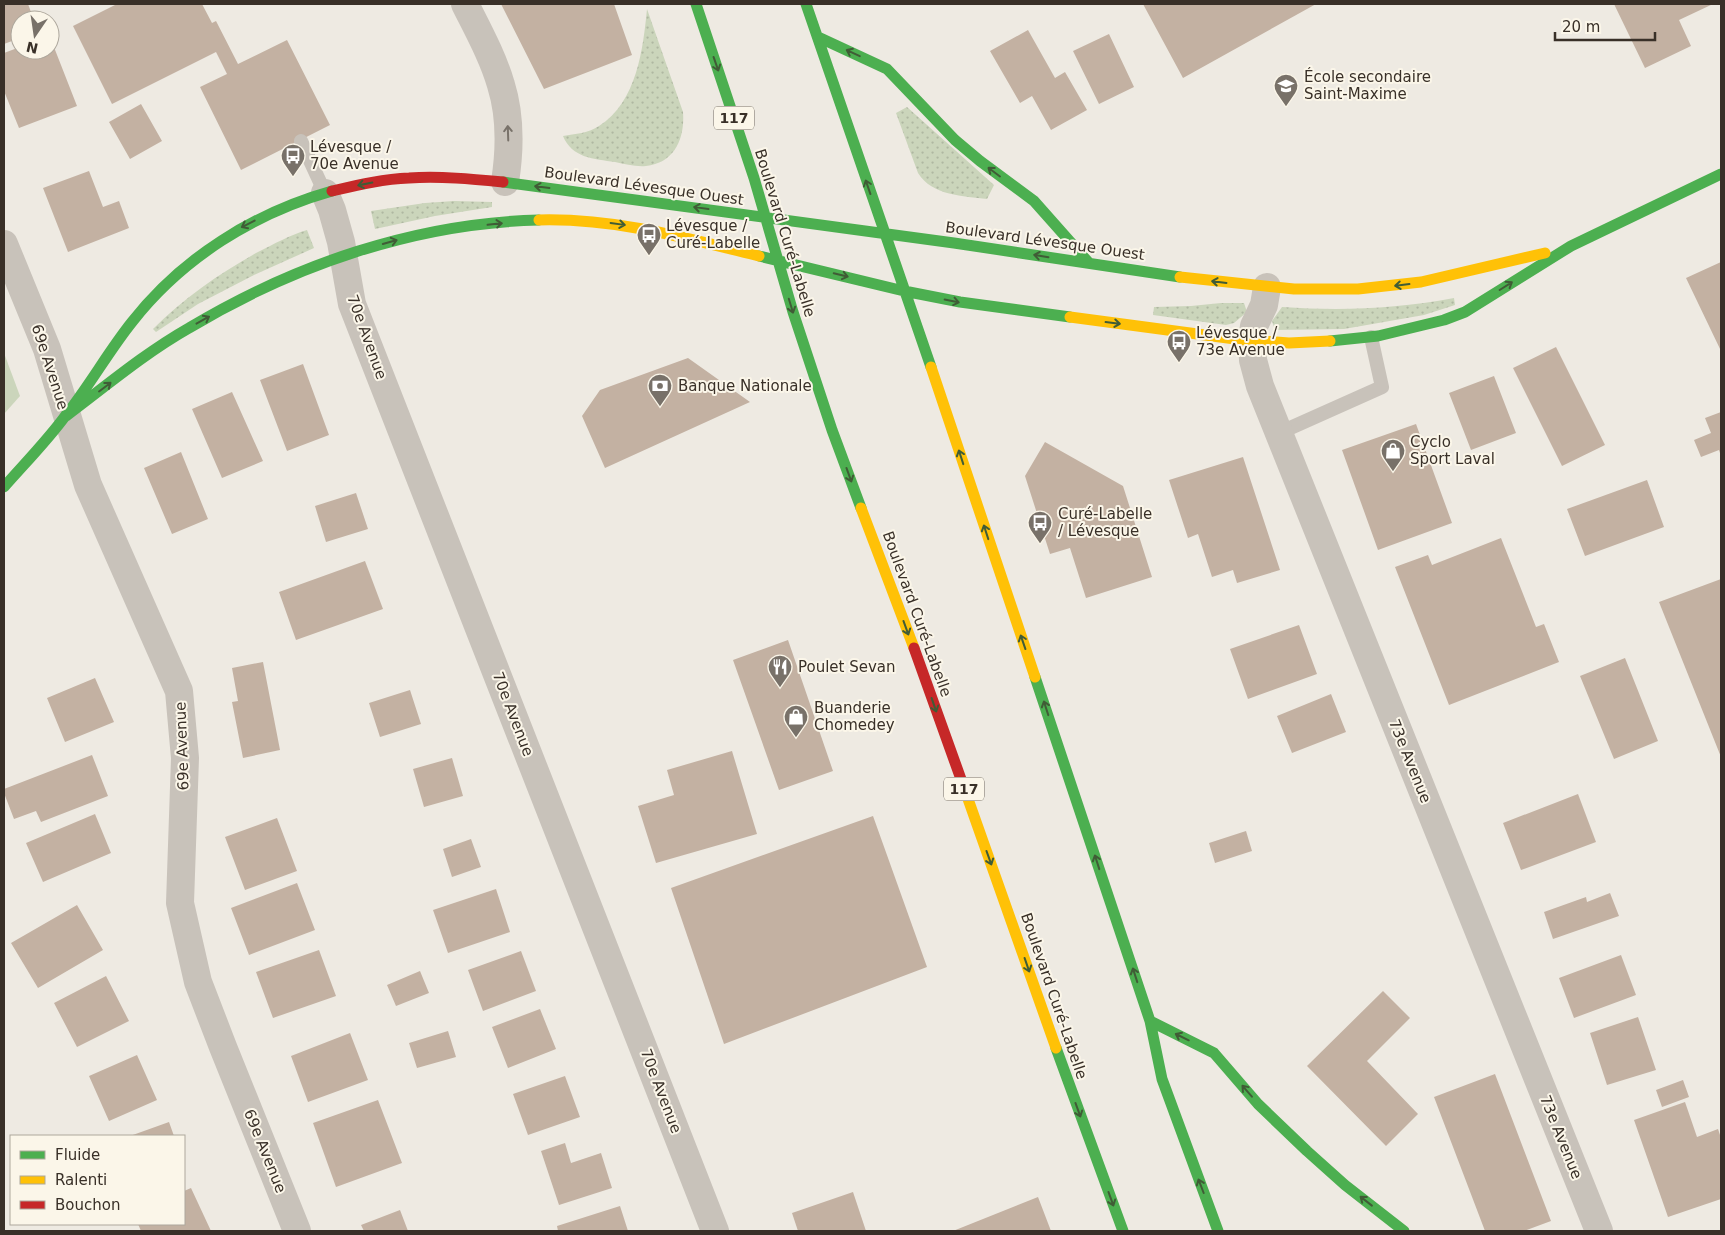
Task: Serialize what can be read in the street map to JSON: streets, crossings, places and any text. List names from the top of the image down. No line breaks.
{"streets":{"street":["117","Boulevard Lévesque Ouest","Boulevard Curé-Labelle","70e Avenue","69e Avenue","73e Avenue"]},"crossings":[["Boulevard Lévesque Ouest","Boulevard Curé-Labelle"],["Boulevard Lévesque Ouest","70e Avenue"],["Boulevard Lévesque Ouest","69e Avenue"],["Boulevard Lévesque Ouest","73e Avenue"]],"one_way":["Boulevard Curé-Labelle"],"places":{"school or university":["École secondaire Saint-Maxime"],"bus stop":["Lévesque / 70e Avenue","Lévesque / Curé-Labelle","Lévesque / 73e Avenue","Curé-Labelle / Lévesque"],"bank":["Banque Nationale"],"shop":["Cyclo Sport Laval","Buanderie Chomedey"],"restaurant":["Poulet Sevan"]},"legend":["Fluide","Ralenti","Bouchon"],"scale_bar":"20 m","north":"bottom"}
